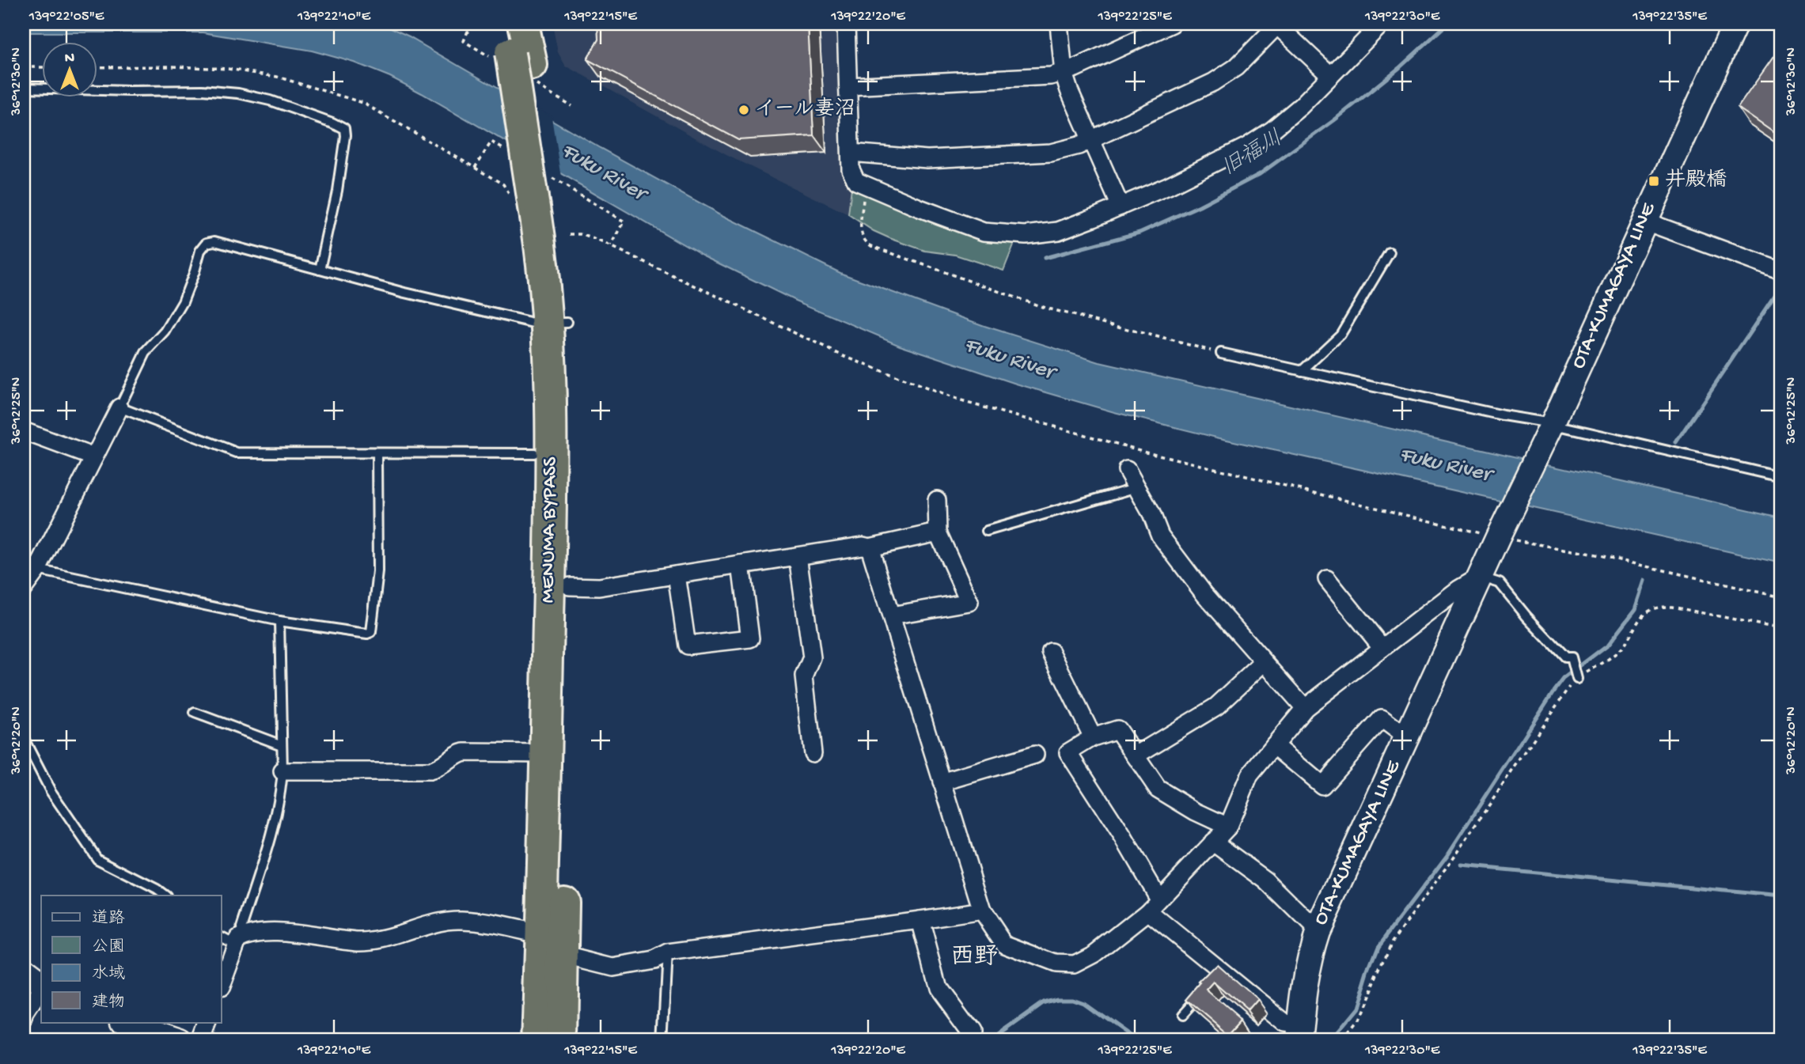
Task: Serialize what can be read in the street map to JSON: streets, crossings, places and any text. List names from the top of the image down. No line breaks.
{"streets":{"highway":["MENUMA BYPASS"],"main road":["OTA-KUMAGAYA LINE"]},"districts":["西野"],"water":["旧福川","Fuku River"],"places":{"other":["イール妻沼"],"transit":["井殿橋"]},"legend":["道路","公園","水域","建物"],"north":"top","coordinates":["139°22'05\"E","139°22'10\"E","139°22'15\"E","139°22'20\"E","139°22'25\"E","139°22'30\"E","139°22'35\"E","36°12'30\"N","36°12'25\"N","36°12'20\"N"]}
